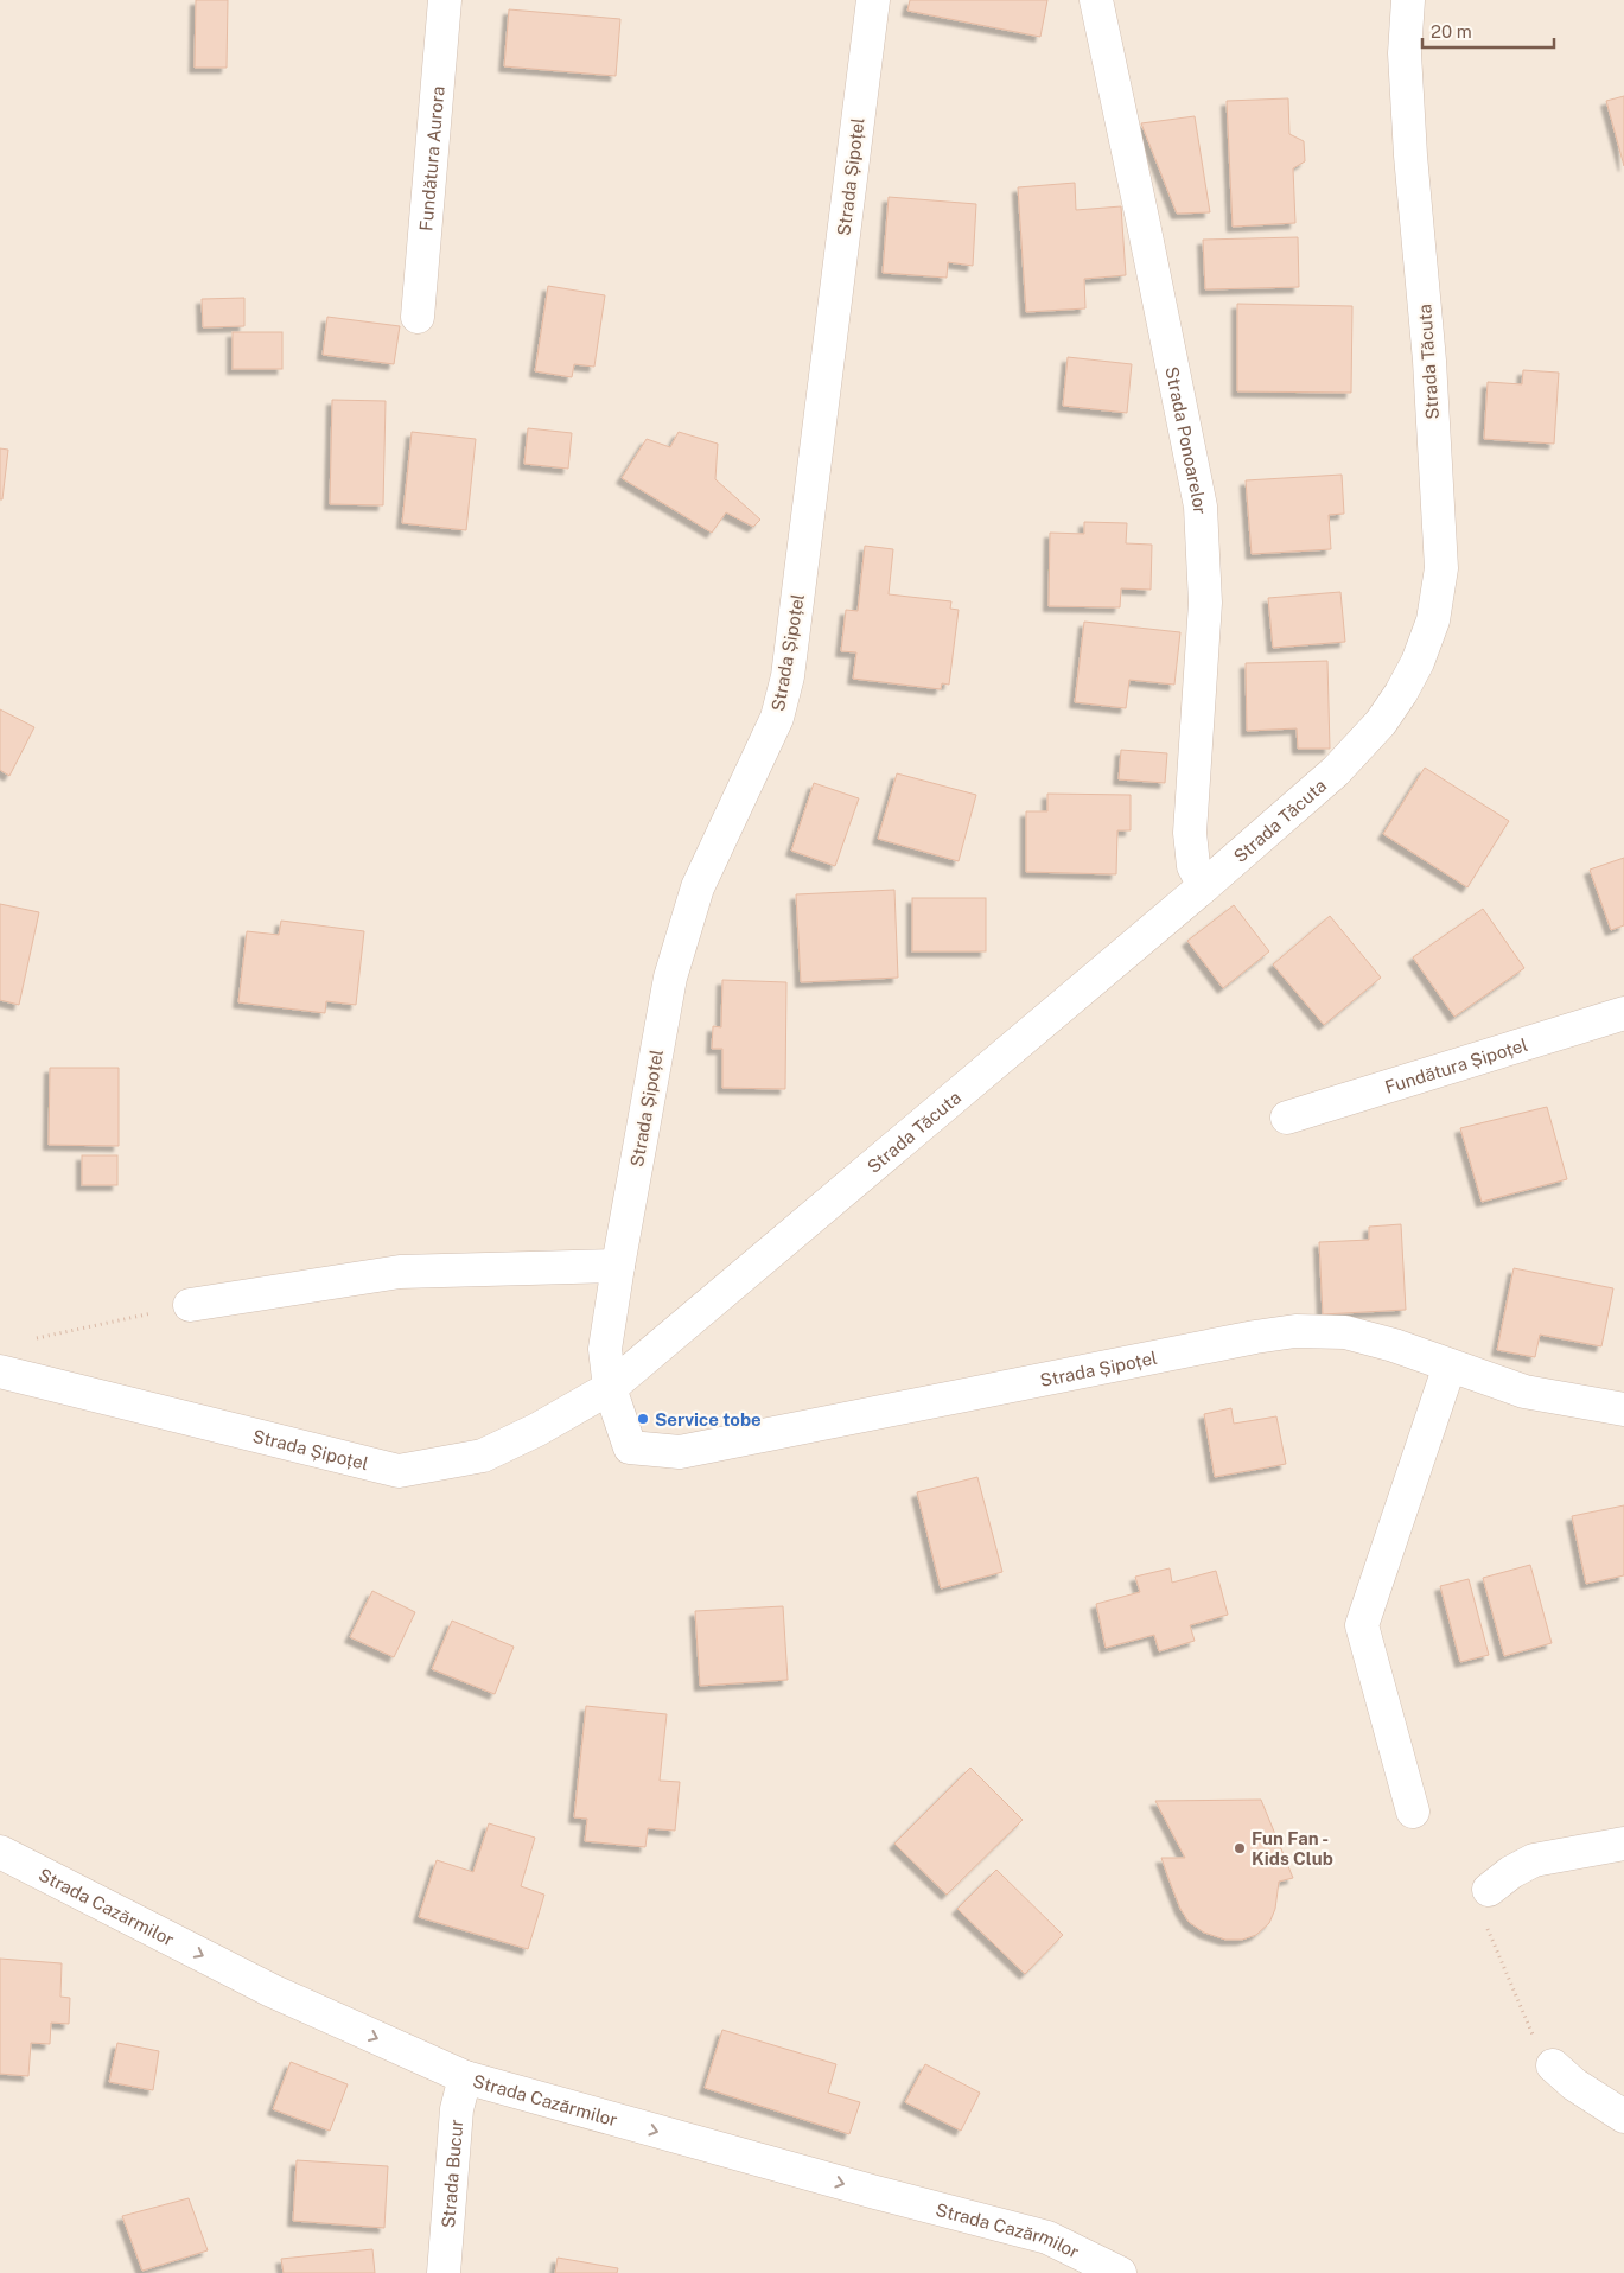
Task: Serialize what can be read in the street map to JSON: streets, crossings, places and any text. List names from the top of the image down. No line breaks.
{"streets":{"street":["Fundătura Aurora","Strada Șipoțel","Strada Tăcuta","Strada Ponoarelor","Fundătura Șipoțel","Strada Cazărmilor","Strada Bucur"]},"crossings":[["Strada Șipoțel","Strada Tăcuta"],["Strada Tăcuta","Strada Ponoarelor"],["Strada Cazărmilor","Strada Bucur"]],"one_way":["Strada Cazărmilor"],"places":["Service tobe","Fun Fan - Kids Club"],"scale_bar":"20 m"}
